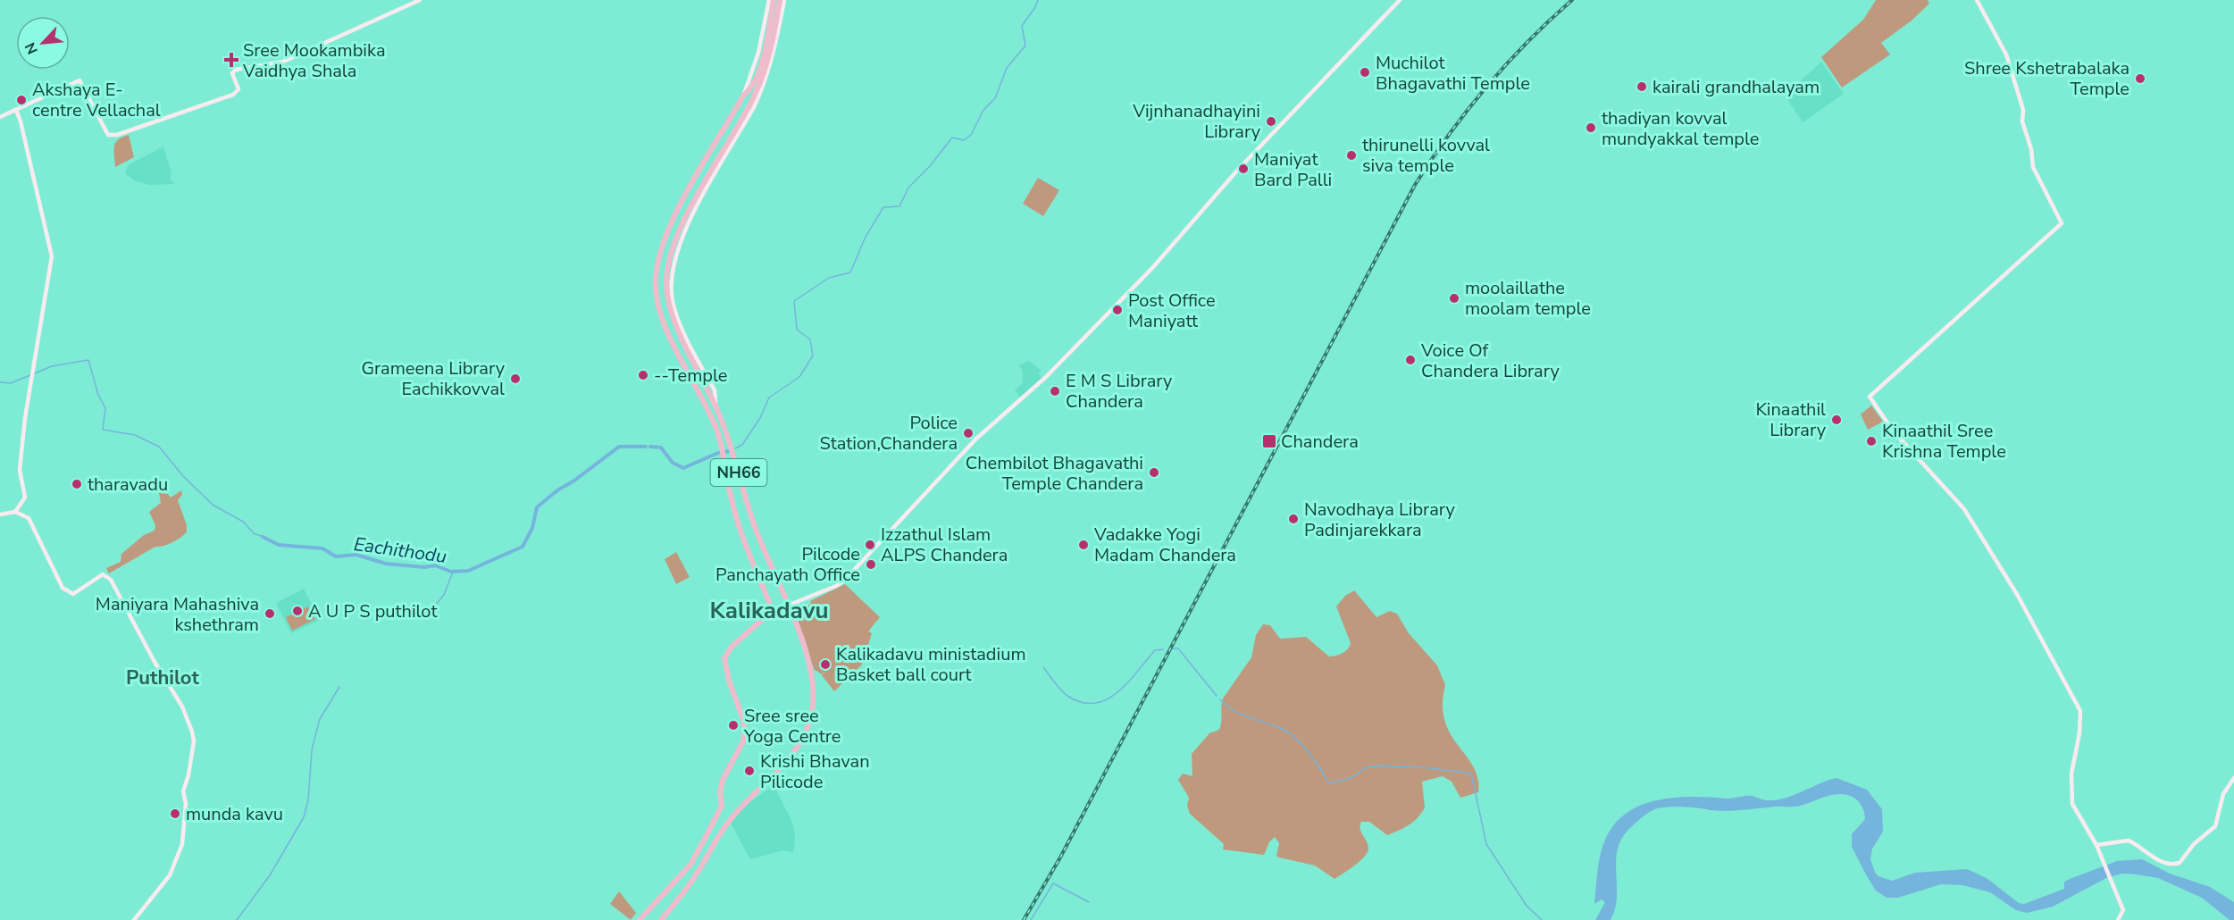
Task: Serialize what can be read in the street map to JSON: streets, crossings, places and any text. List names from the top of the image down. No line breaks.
{"streets":{"highway":["NH66"]},"districts":["Kalikadavu","Puthilot"],"water":["Eachithodu"],"places":{"health":["Sree Mookambika Vaidhya Shala"],"other":["Muchilot Bhagavathi Temple","Shree Kshetrabalaka Temple","kairali grandhalayam","Akshaya E- centre Vellachal","Vijnhanadhayini Library","thadiyan kovval mundyakkal temple","thirunelli kovval siva temple","Maniyat Bard Palli","moolaillathe moolam temple","Post Office Maniyatt","Voice Of Chandera Library","--Temple","Grameena Library Eachikkovval","E M S Library Chandera","Kinaathil Library","Police Station,Chandera","Kinaathil Sree Krishna Temple","Chembilot Bhagavathi Temple Chandera","tharavadu","Navodhaya Library Padinjarekkara","Izzathul Islam ALPS Chandera","Vadakke Yogi Madam Chandera","Pilcode Panchayath Office","A U P S puthilot","Maniyara Mahashiva kshethram","Kalikadavu ministadium Basket ball court","Sree sree Yoga Centre","Krishi Bhavan Pilicode","munda kavu"],"transit":["Chandera"]},"north":"bottom left"}
